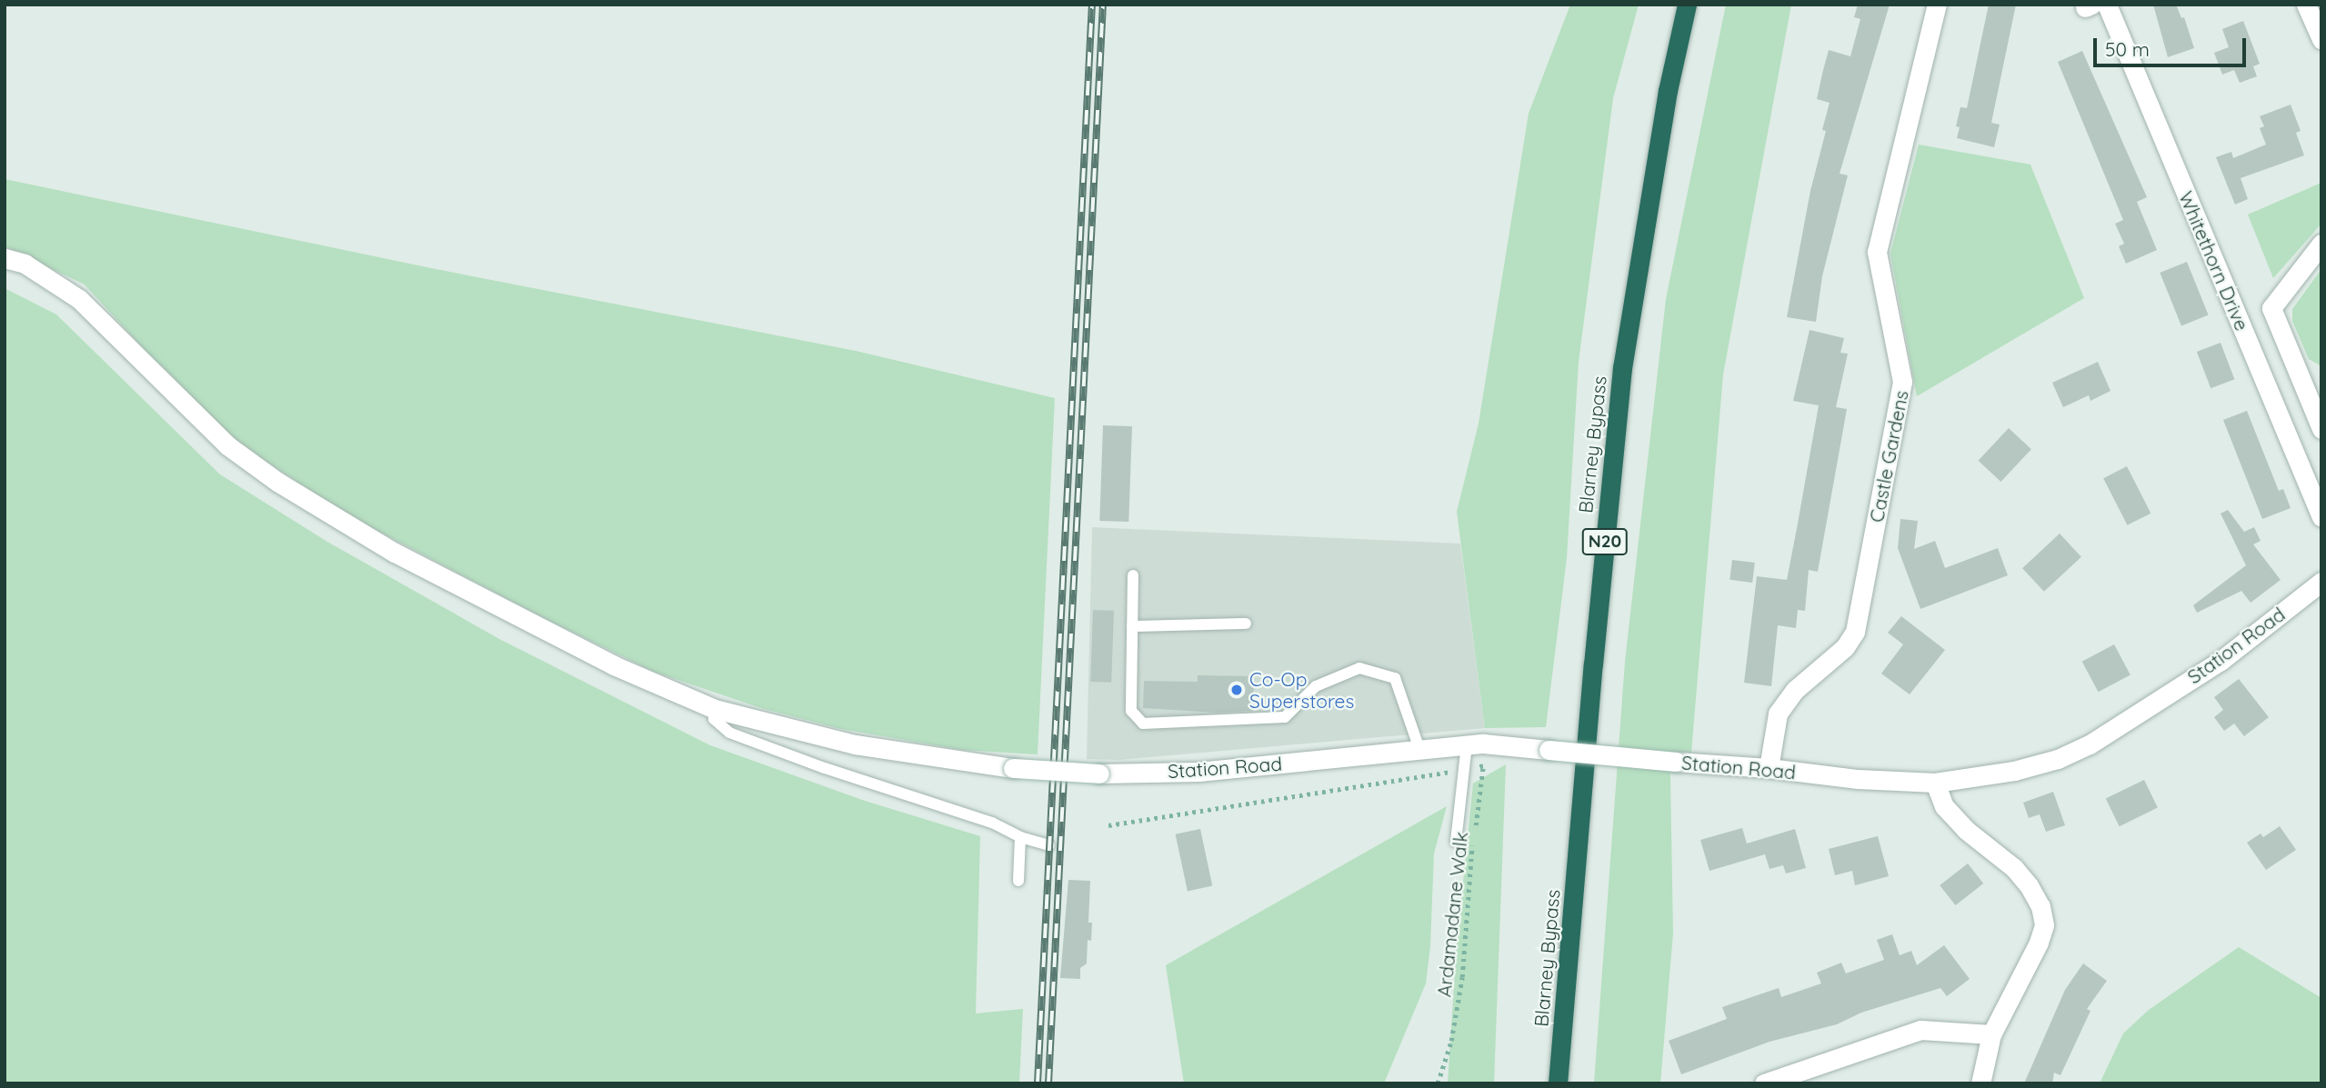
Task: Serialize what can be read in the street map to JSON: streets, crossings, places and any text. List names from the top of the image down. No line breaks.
{"streets":{"highway":["Blarney Bypass","N20"],"street":["Whitethorn Drive","Castle Gardens","Station Road"],"path":["Ardamadane Walk"]},"crossings":[["Castle Gardens","Station Road"]],"places":["Co-Op Superstores"],"scale_bar":"50 m"}
